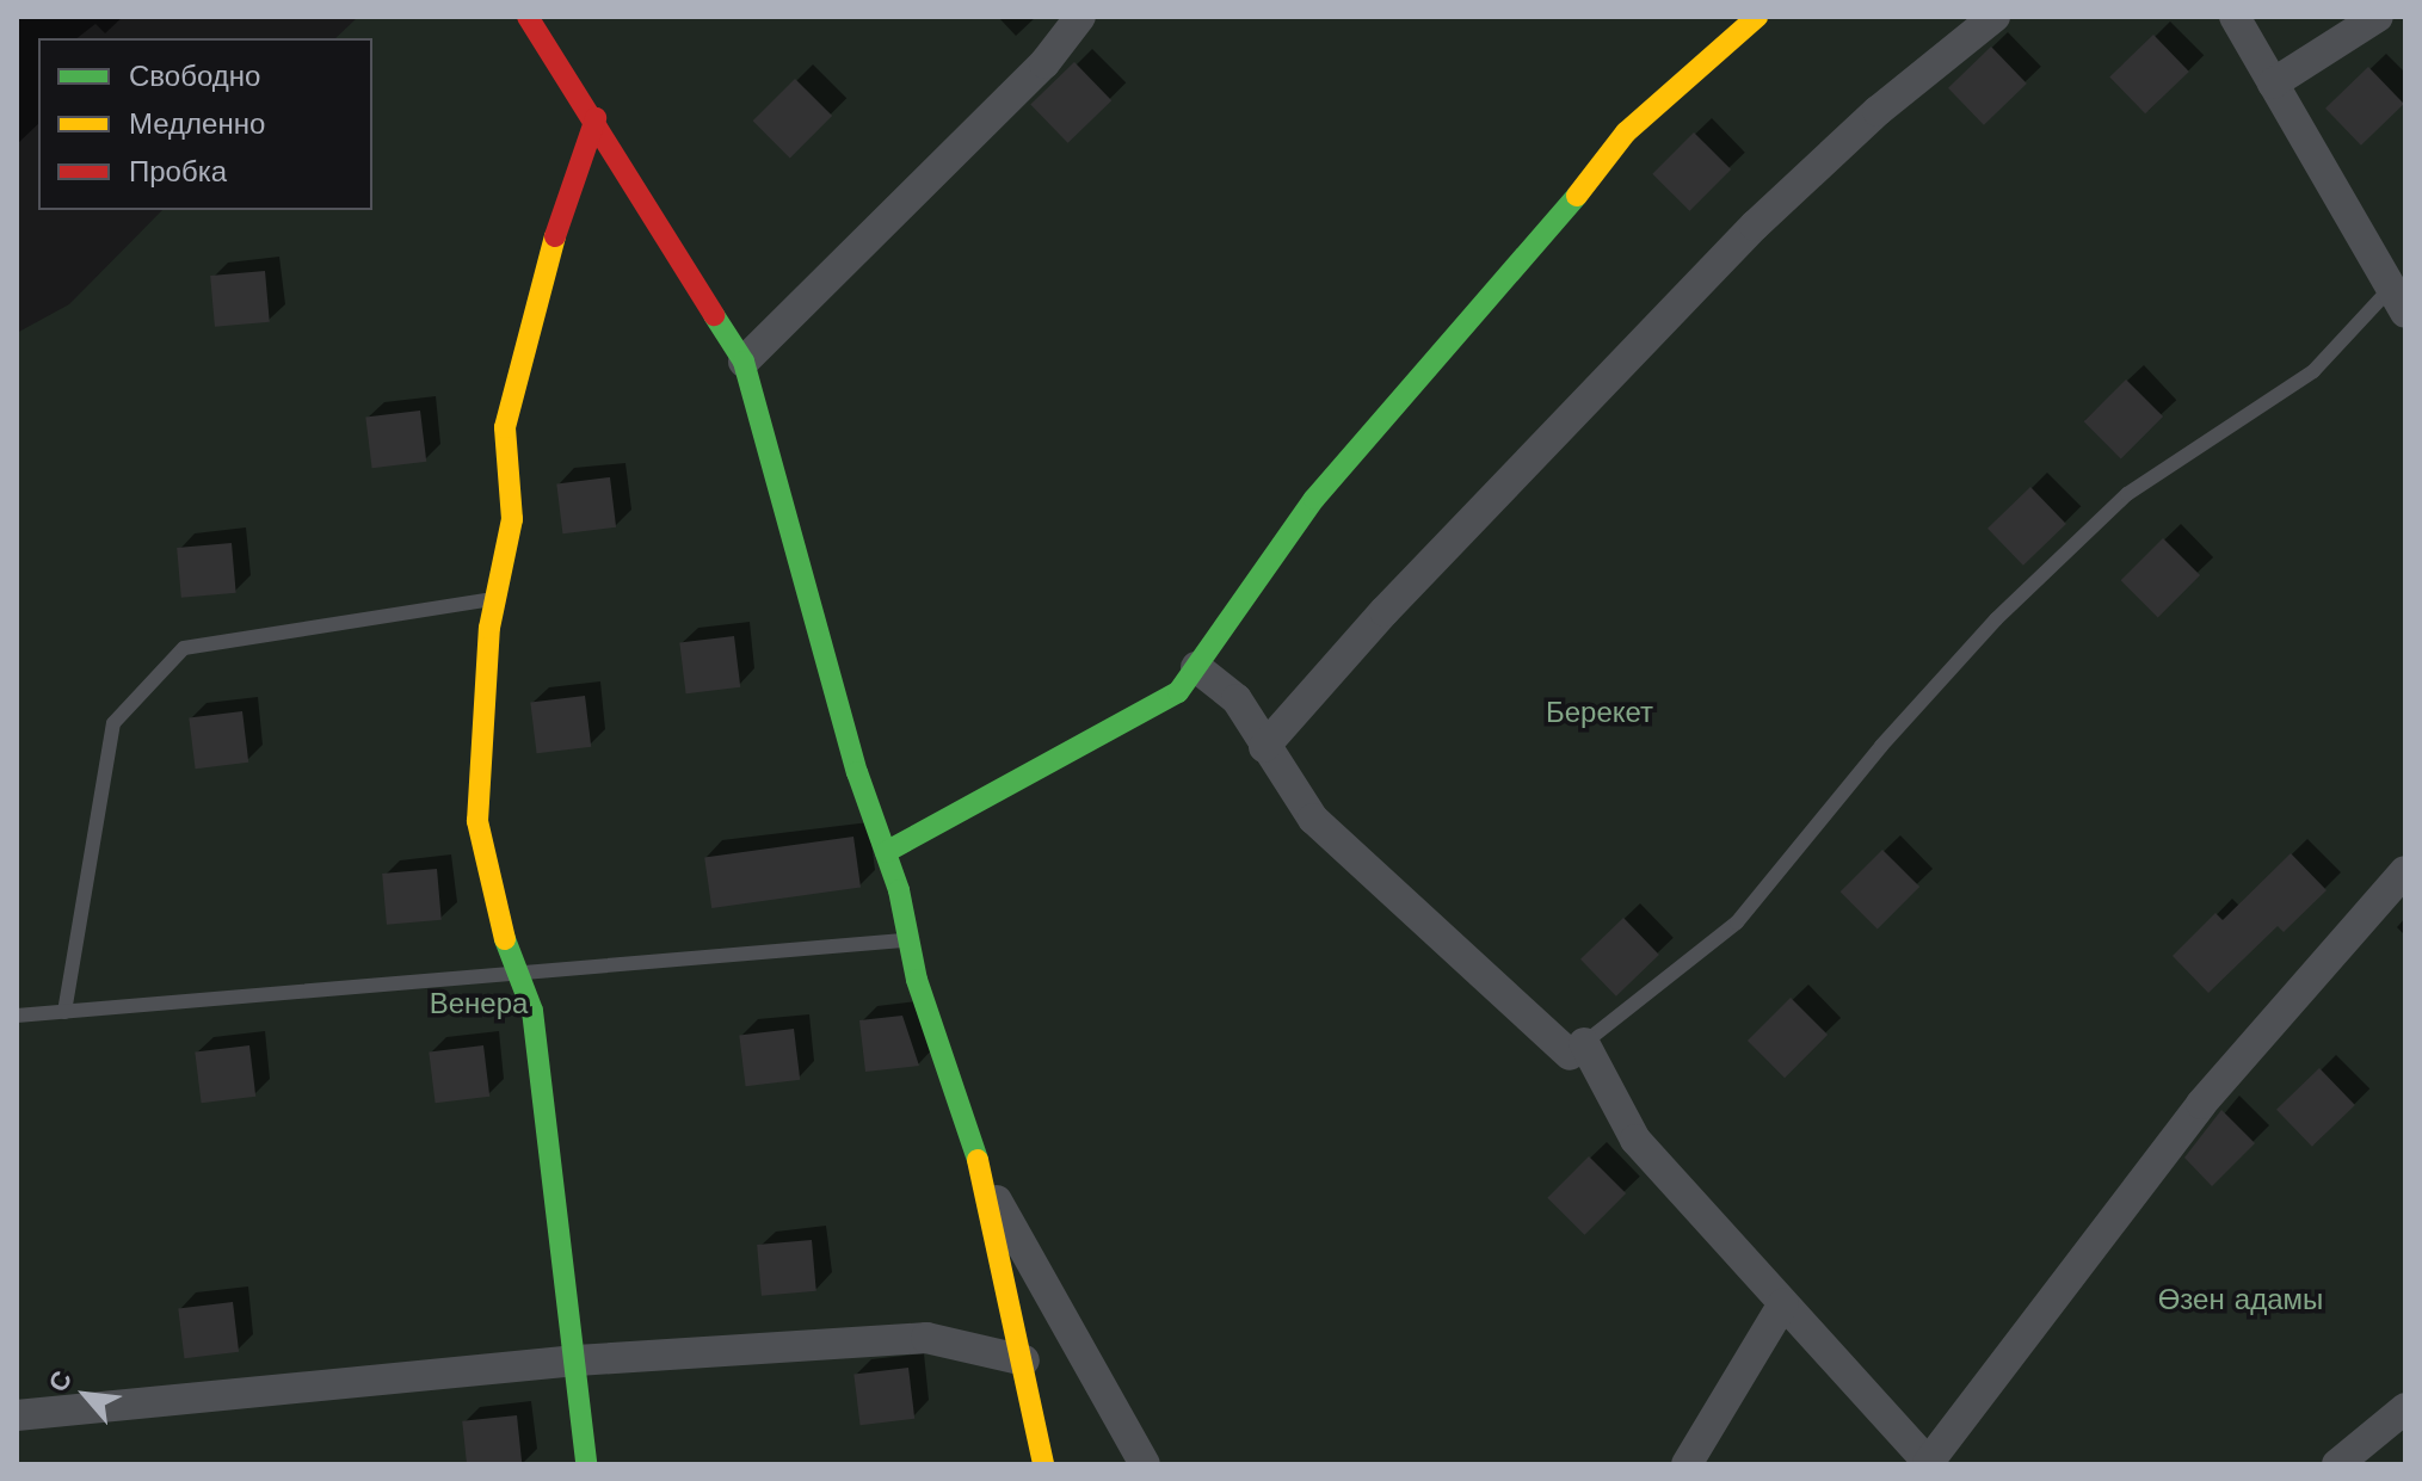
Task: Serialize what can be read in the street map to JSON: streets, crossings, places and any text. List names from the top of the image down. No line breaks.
{"parks":["Берекет","Венера","Өзен адамы"],"legend":["Свободно","Медленно","Пробка"],"north":"top left"}
